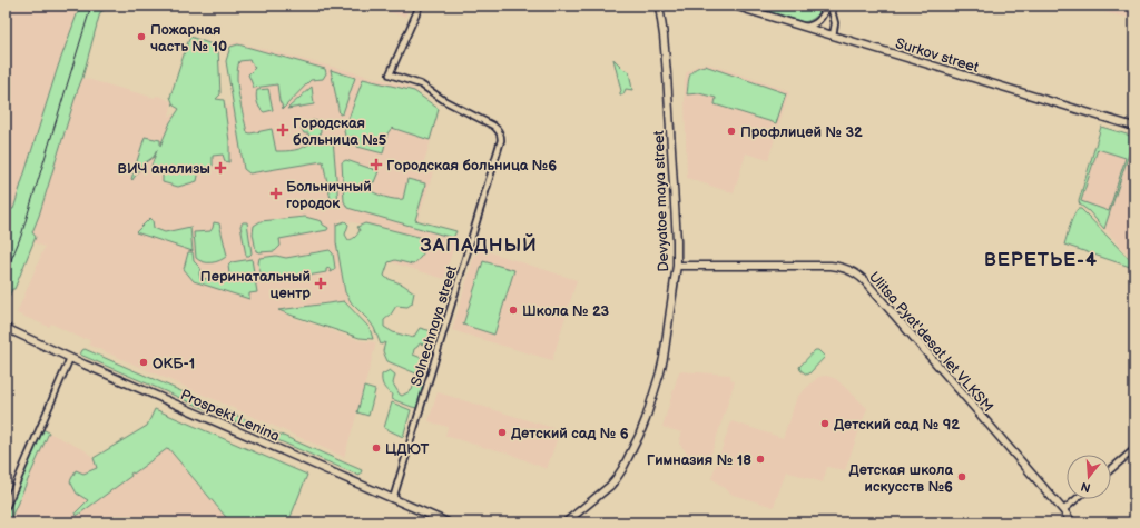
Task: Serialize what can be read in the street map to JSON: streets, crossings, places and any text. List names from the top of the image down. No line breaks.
{"streets":{"main road":["Surkov street","Devyatoe maya street","Ulitsa Pyat'desat let VLKSM","Prospekt Lenina"],"street":["Solnechnaya street"]},"crossings":[["Devyatoe maya street","Ulitsa Pyat'desat let VLKSM"],["Solnechnaya street","Prospekt Lenina"]],"districts":["ЗАПАДНЫЙ","ВЕРЕТЬЕ-4"],"places":{"other":["Пожарная часть № 10","Профлицей № 32","Школа № 23","ОКБ-1","Детский сад № 92","Детский сад № 6","ЦДЮТ","Гимназия № 18","Детская школа искусств №6"],"health":["Городская больница №5","Городская больница №6","ВИЧ анализы","Больничный городок","Перинатальный центр"]},"north":"bottom"}
